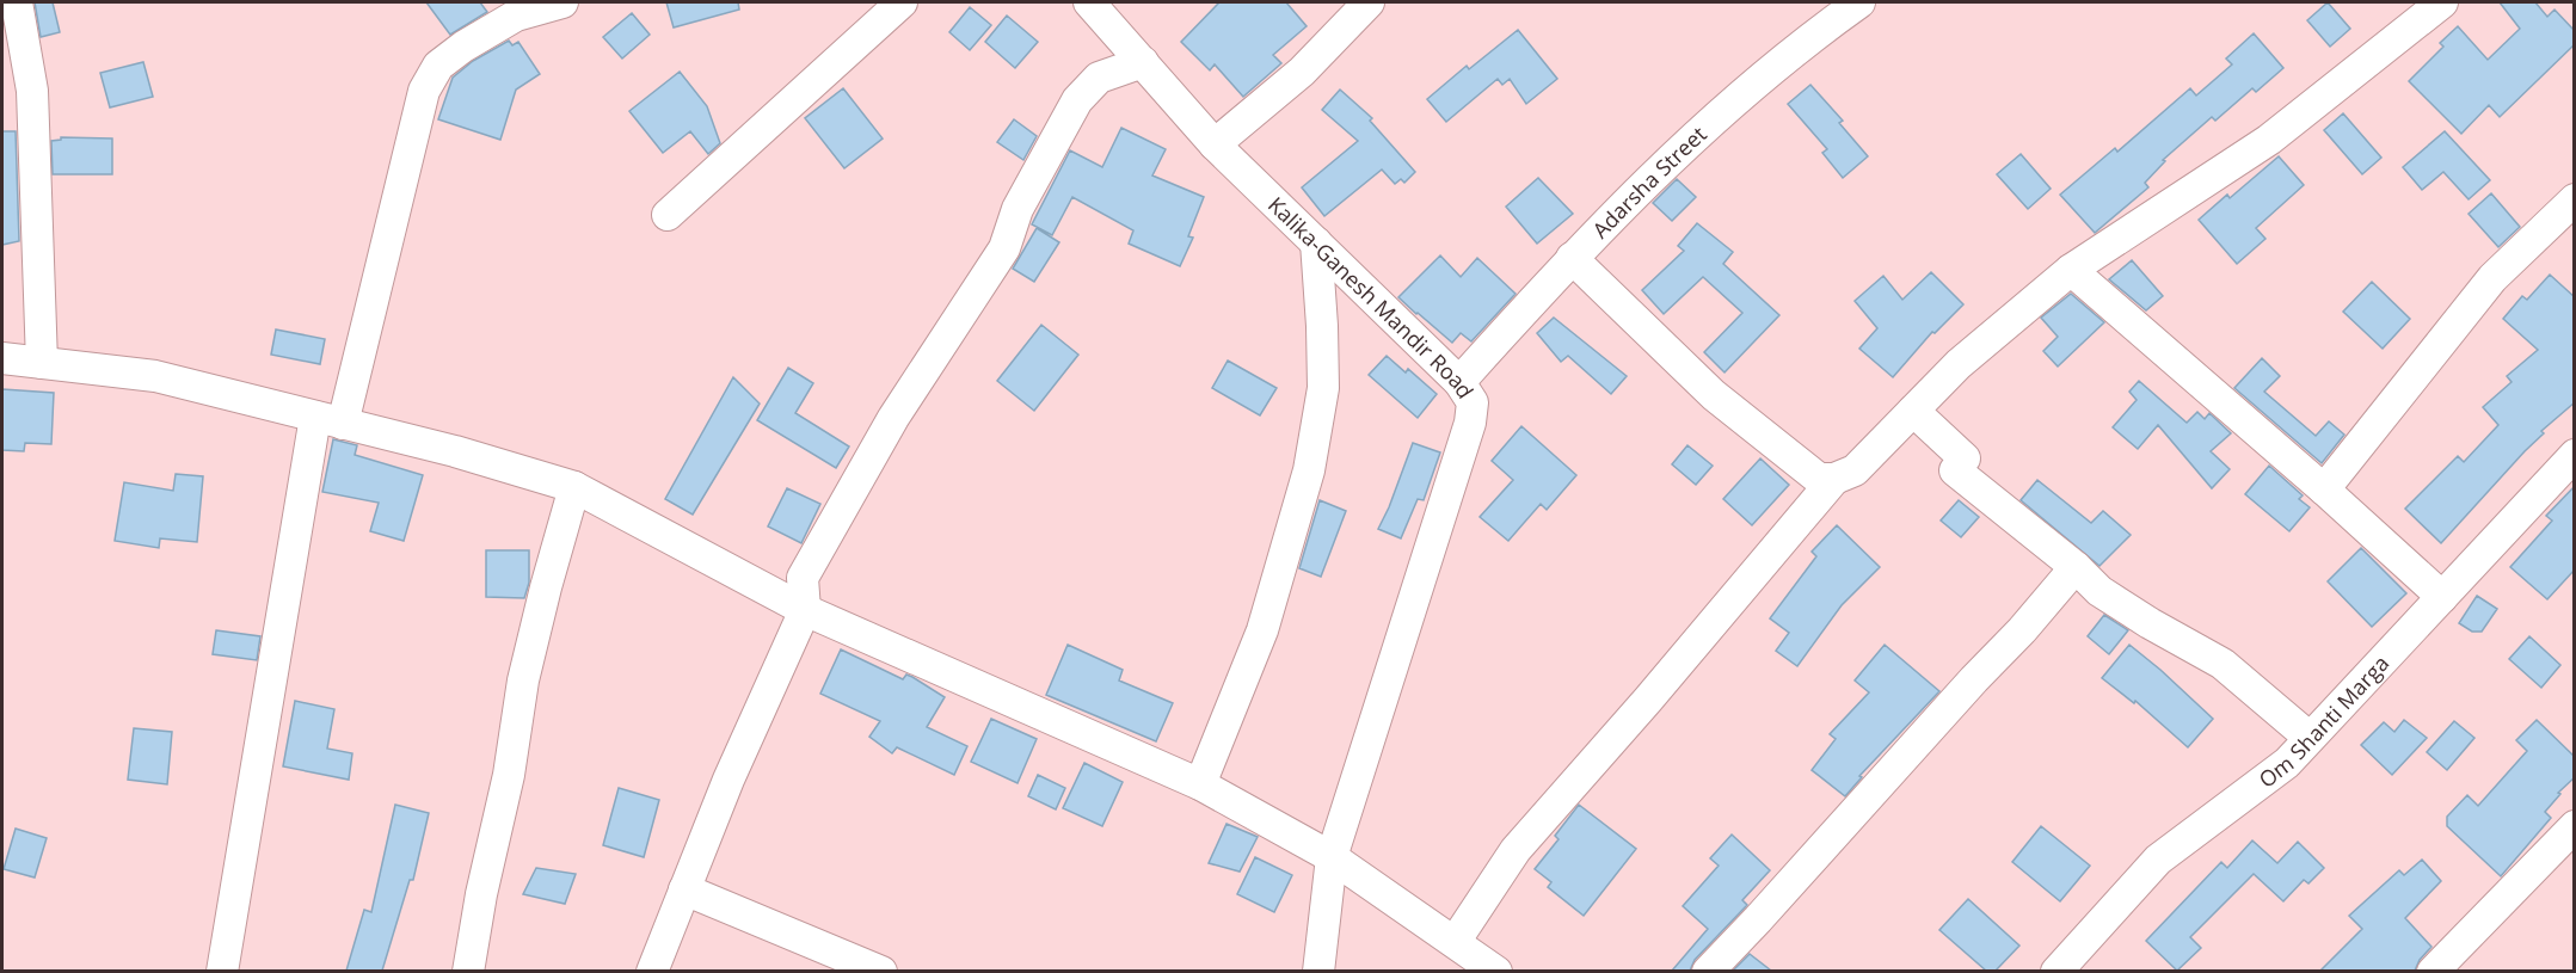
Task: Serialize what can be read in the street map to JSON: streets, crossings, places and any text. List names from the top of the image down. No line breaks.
{"streets":{"street":["Adarsha Street","Kalika-Ganesh Mandir Road","Om Shanti Marga"]},"crossings":[["Adarsha Street","Kalika-Ganesh Mandir Road"]]}
